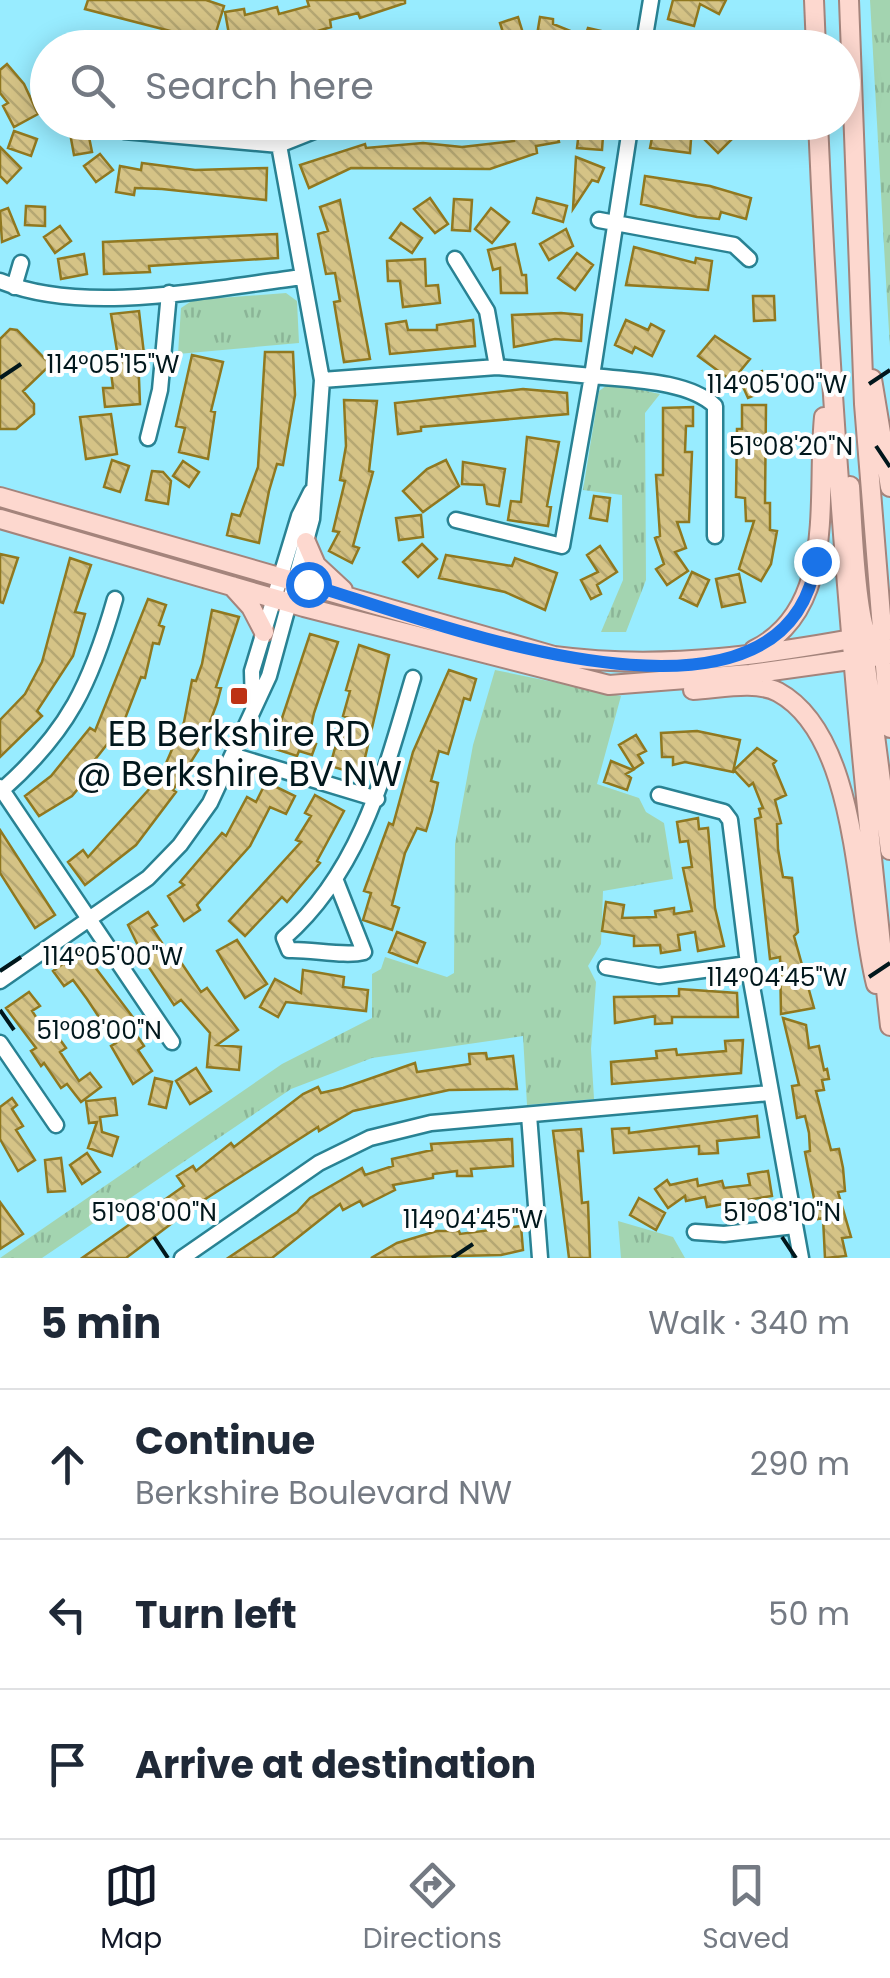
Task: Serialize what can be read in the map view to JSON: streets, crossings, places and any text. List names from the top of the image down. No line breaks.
{"places":{"transit":["EB Berkshire RD @ Berkshire BV NW"]},"page":{"search":"Search here","heading":["5 min","Walk · 340 m"],"list":[["Continue","Berkshire Boulevard NW","290 m"],["Turn left","50 m"],"Arrive at destination"],"nav":["Map","Directions","Saved"]},"coordinates":["114°05'15\"W","114°05'00\"W","51°08'20\"N","114°04'45\"W","51°08'00\"N","51°08'10\"N"]}
